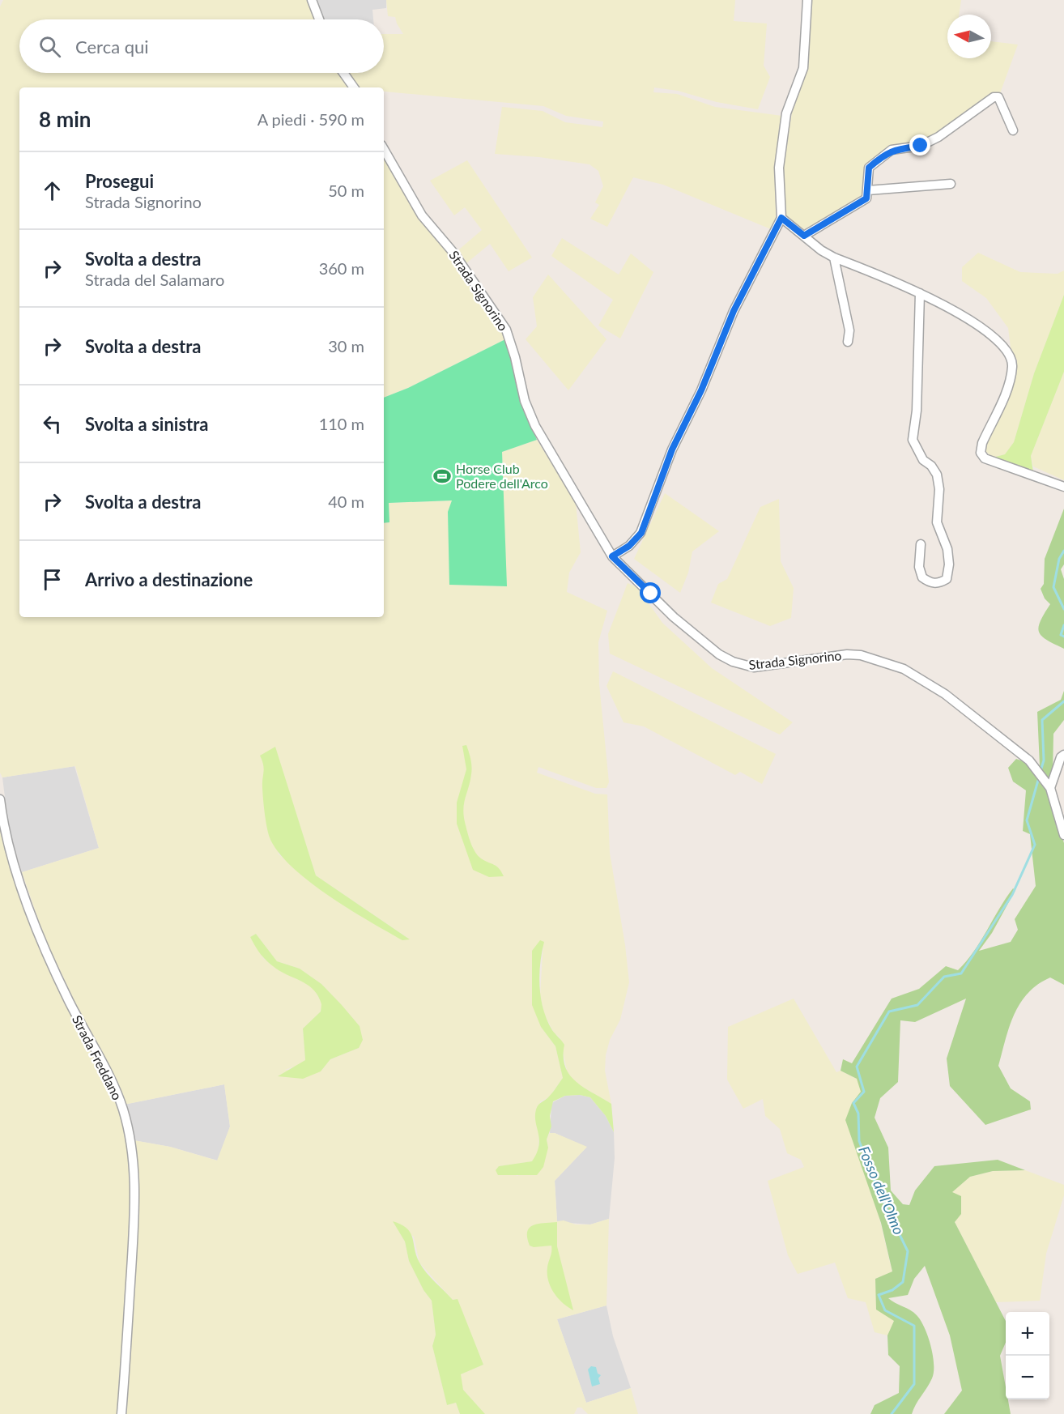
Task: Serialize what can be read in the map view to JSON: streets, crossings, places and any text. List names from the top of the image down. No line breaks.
{"streets":{"street":["Strada Signorino","Strada Freddano"]},"water":["Fosso dell'Olmo"],"places":{"sports":["Horse Club Podere dell'Arco"]},"north":"left","page":{"search":"Cerca qui","heading":["8 min","A piedi · 590 m"],"list":[["Prosegui","Strada Signorino","50 m"],["Svolta a destra","Strada del Salamaro","360 m"],["Svolta a destra","30 m"],["Svolta a sinistra","110 m"],["Svolta a destra","40 m"],"Arrivo a destinazione"],"map_buttons":["+","−"]}}
